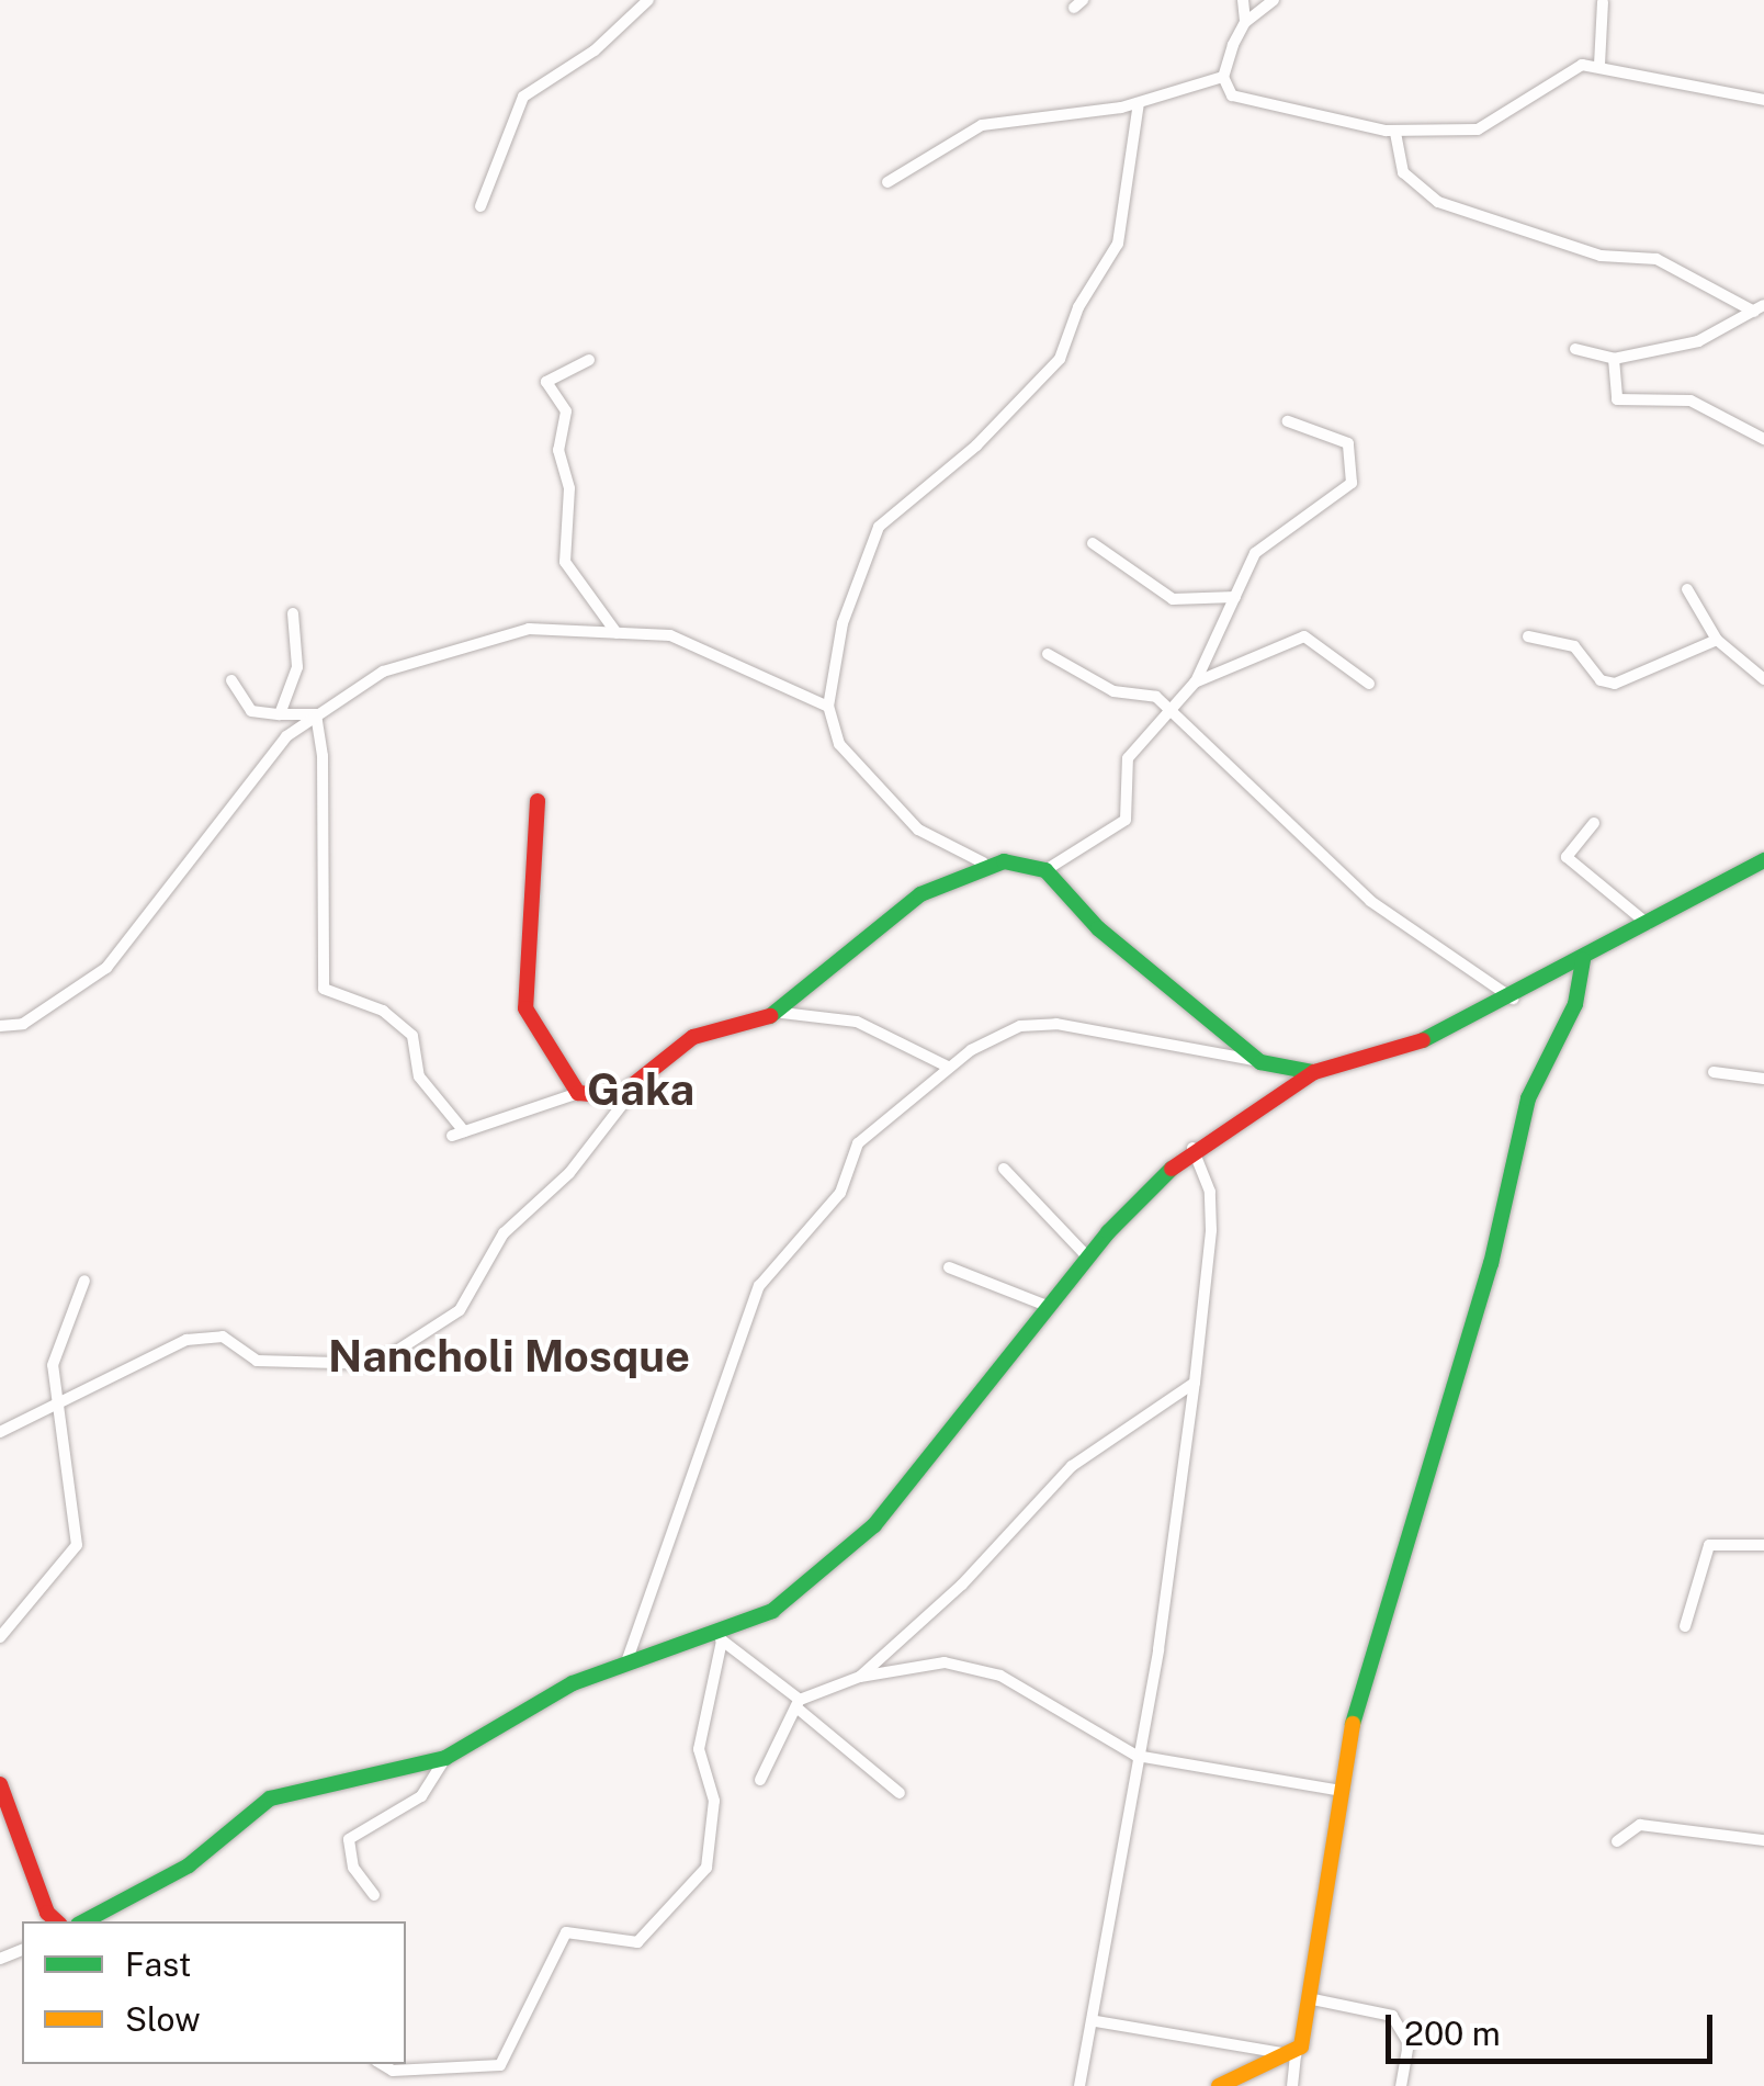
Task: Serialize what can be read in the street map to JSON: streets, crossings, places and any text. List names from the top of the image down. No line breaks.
{"districts":["Gaka","Nancholi Mosque"],"legend":["Fast","Slow"],"scale_bar":"200 m"}
